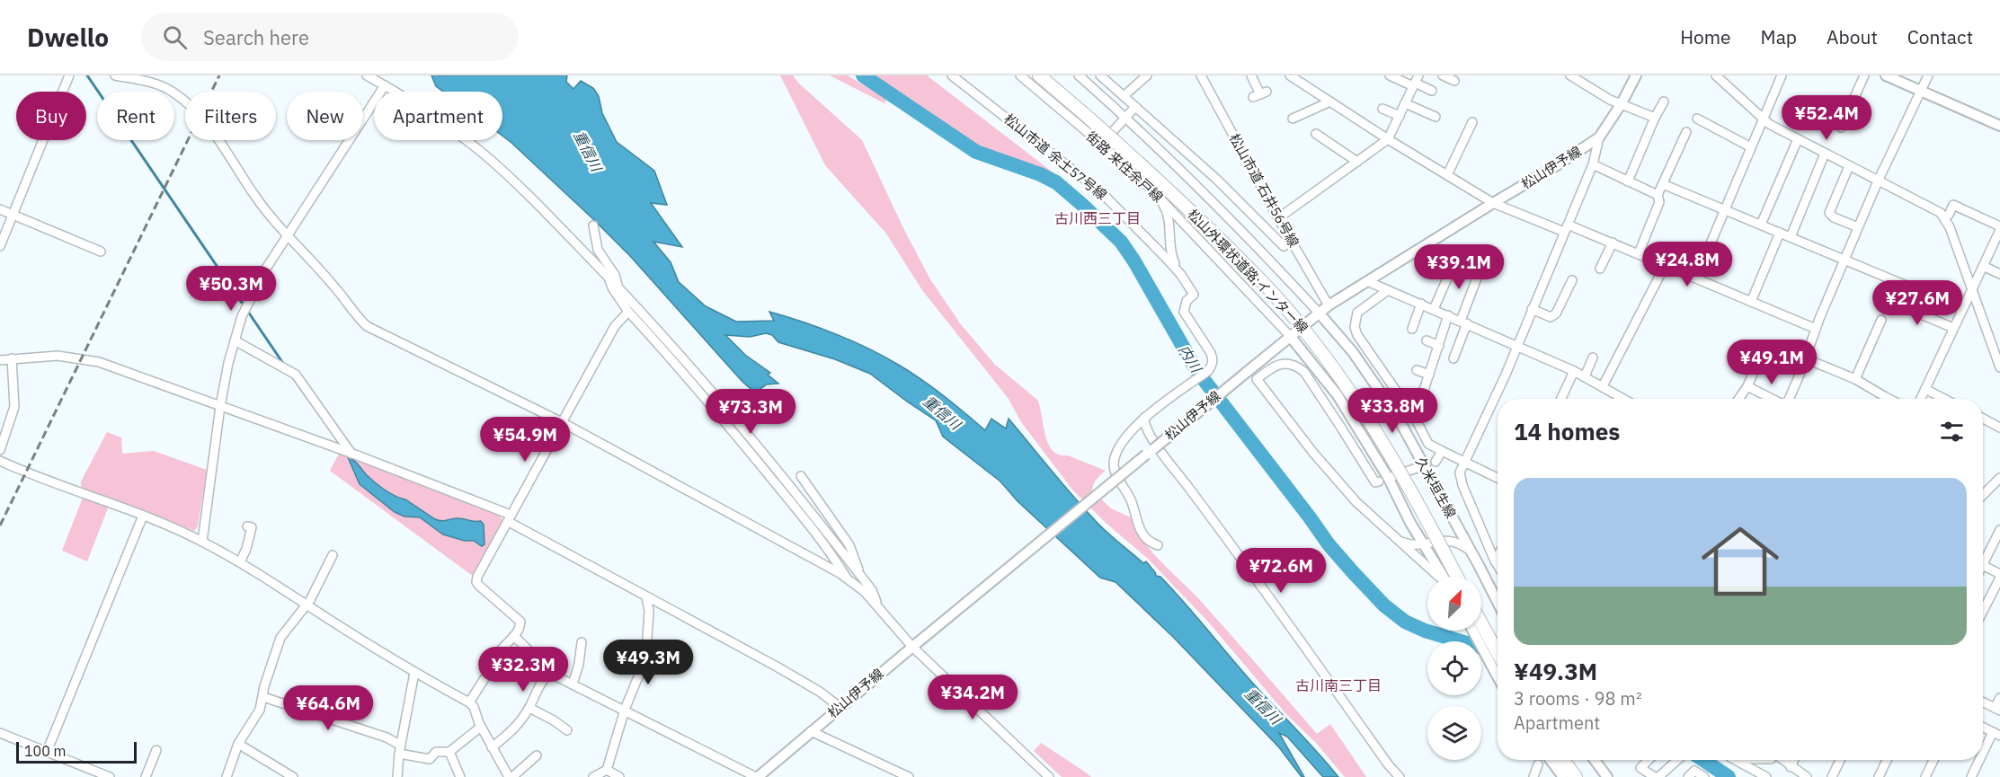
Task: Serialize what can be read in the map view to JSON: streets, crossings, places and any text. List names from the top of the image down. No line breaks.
{"streets":{"highway":["松山外環状道路;インター線"],"main road":["松山伊予線","久米垣生線"],"street":["松山市道 余土57号線","街路 来住余戸線","松山市道 石井56号線"]},"crossings":[["街路 来住余戸線","松山伊予線"],["松山伊予線","松山市道 石井56号線"],["松山伊予線","久米垣生線"]],"districts":["古川西三丁目","古川南三丁目"],"water":["重信川","内川"],"scale_bar":"100 m","north":"top right","page":{"header":"Dwello","search":"Search here","nav":["Home","Map","About","Contact"],"chip":["Buy","Rent","Filters","New","Apartment"],"price":["¥52.4M","¥24.8M","¥39.1M","¥50.3M","¥27.6M","¥49.1M","¥33.8M","¥73.3M","¥54.9M","¥72.6M","¥49.3M","¥32.3M","¥34.2M","¥64.6M"],"heading":"14 homes","list":[{"name":"¥49.3M","note":"3 rooms · 98 m² · Apartment"}],"scale":"100 m"}}
